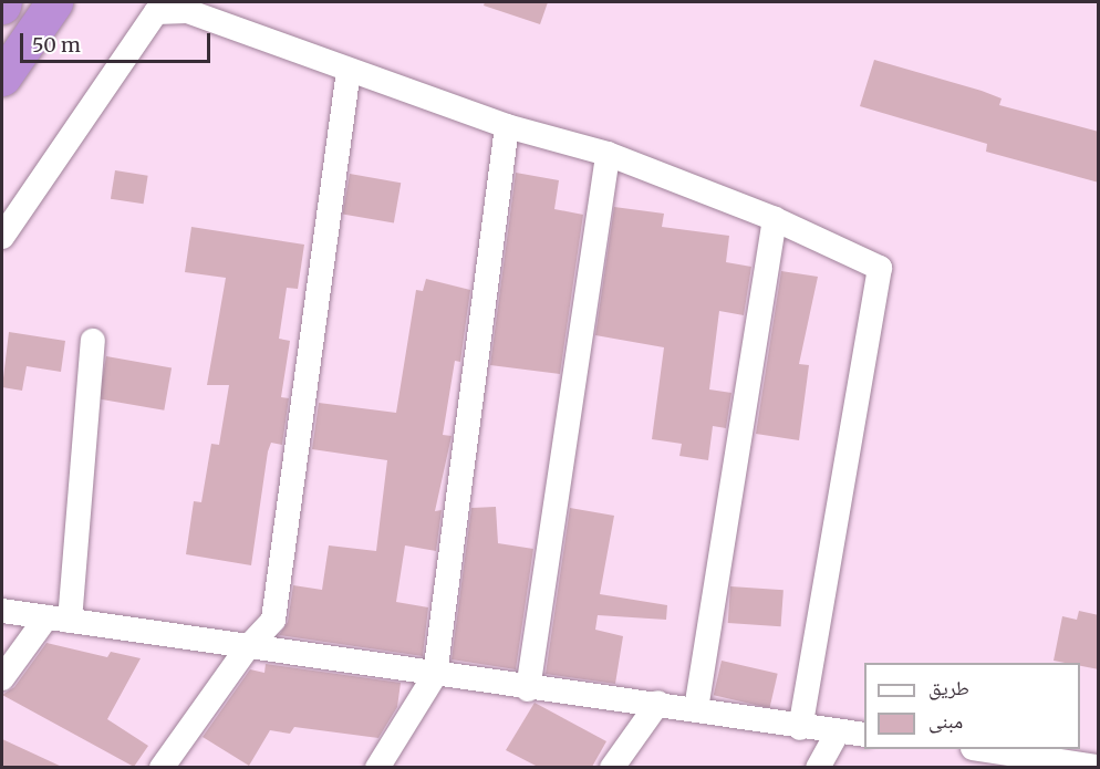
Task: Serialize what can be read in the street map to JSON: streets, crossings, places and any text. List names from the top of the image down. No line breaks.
{"legend":["طريق","مبنى"],"scale_bar":"50 m"}
